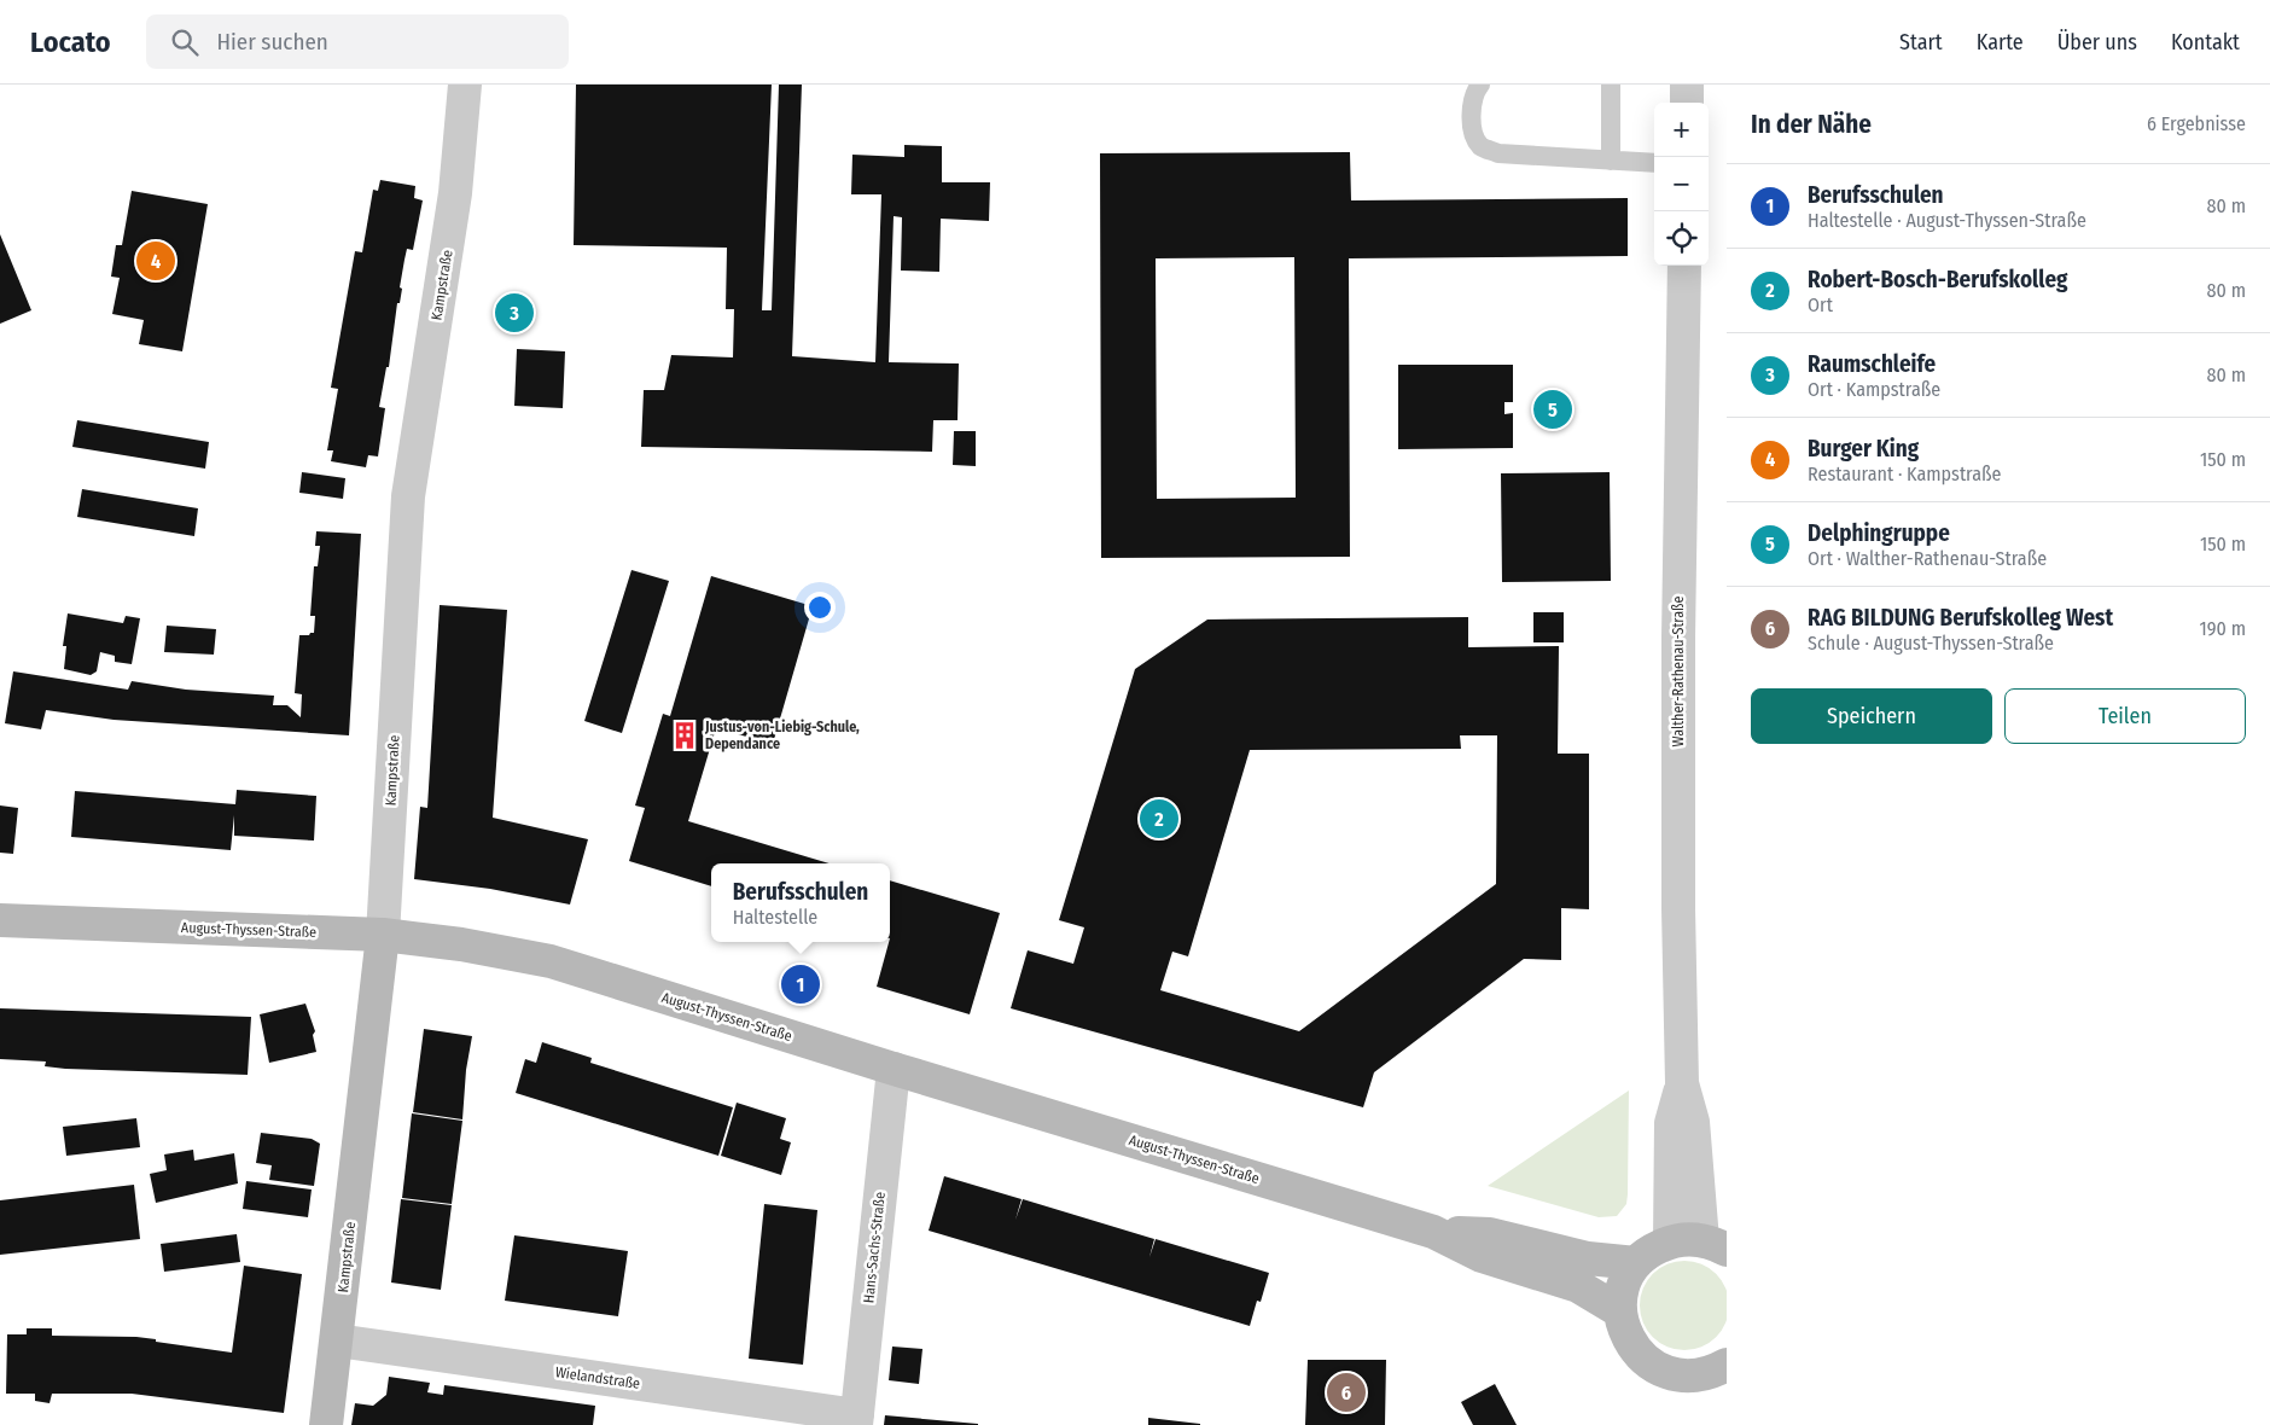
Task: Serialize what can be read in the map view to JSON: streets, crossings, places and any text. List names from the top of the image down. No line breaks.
{"streets":{"street":["Kampstraße","Walther-Rathenau-Straße","August-Thyssen-Straße","Hans-Sachs-Straße","Wielandstraße"]},"crossings":[["Kampstraße","August-Thyssen-Straße"],["Kampstraße","Wielandstraße"],["August-Thyssen-Straße","Hans-Sachs-Straße"],["Hans-Sachs-Straße","Wielandstraße"]],"places":{"building":["Justus-von-Liebig-Schule, Dependance"]},"page":{"header":"Locato","search":"Hier suchen","nav":["Start","Karte","Über uns","Kontakt"],"heading":["In der Nähe","6 Ergebnisse"],"map_buttons":["+","−"],"list":[{"mark":"1","name":"Berufsschulen","note":"Haltestelle · August-Thyssen-Straße","value":"80 m"},{"mark":"2","name":"Robert-Bosch-Berufskolleg","note":"Ort","value":"80 m"},{"mark":"3","name":"Raumschleife","note":"Ort · Kampstraße","value":"80 m"},{"mark":"4","name":"Burger King","note":"Restaurant · Kampstraße","value":"150 m"},{"mark":"5","name":"Delphingruppe","note":"Ort · Walther-Rathenau-Straße","value":"150 m"},{"mark":"6","name":"RAG BILDUNG Berufskolleg West","note":"Schule · August-Thyssen-Straße","value":"190 m"}],"pins":["4","3","5","2","1","6"],"buttons":["Speichern","Teilen"],"popup":["Berufsschulen","Haltestelle"]}}
